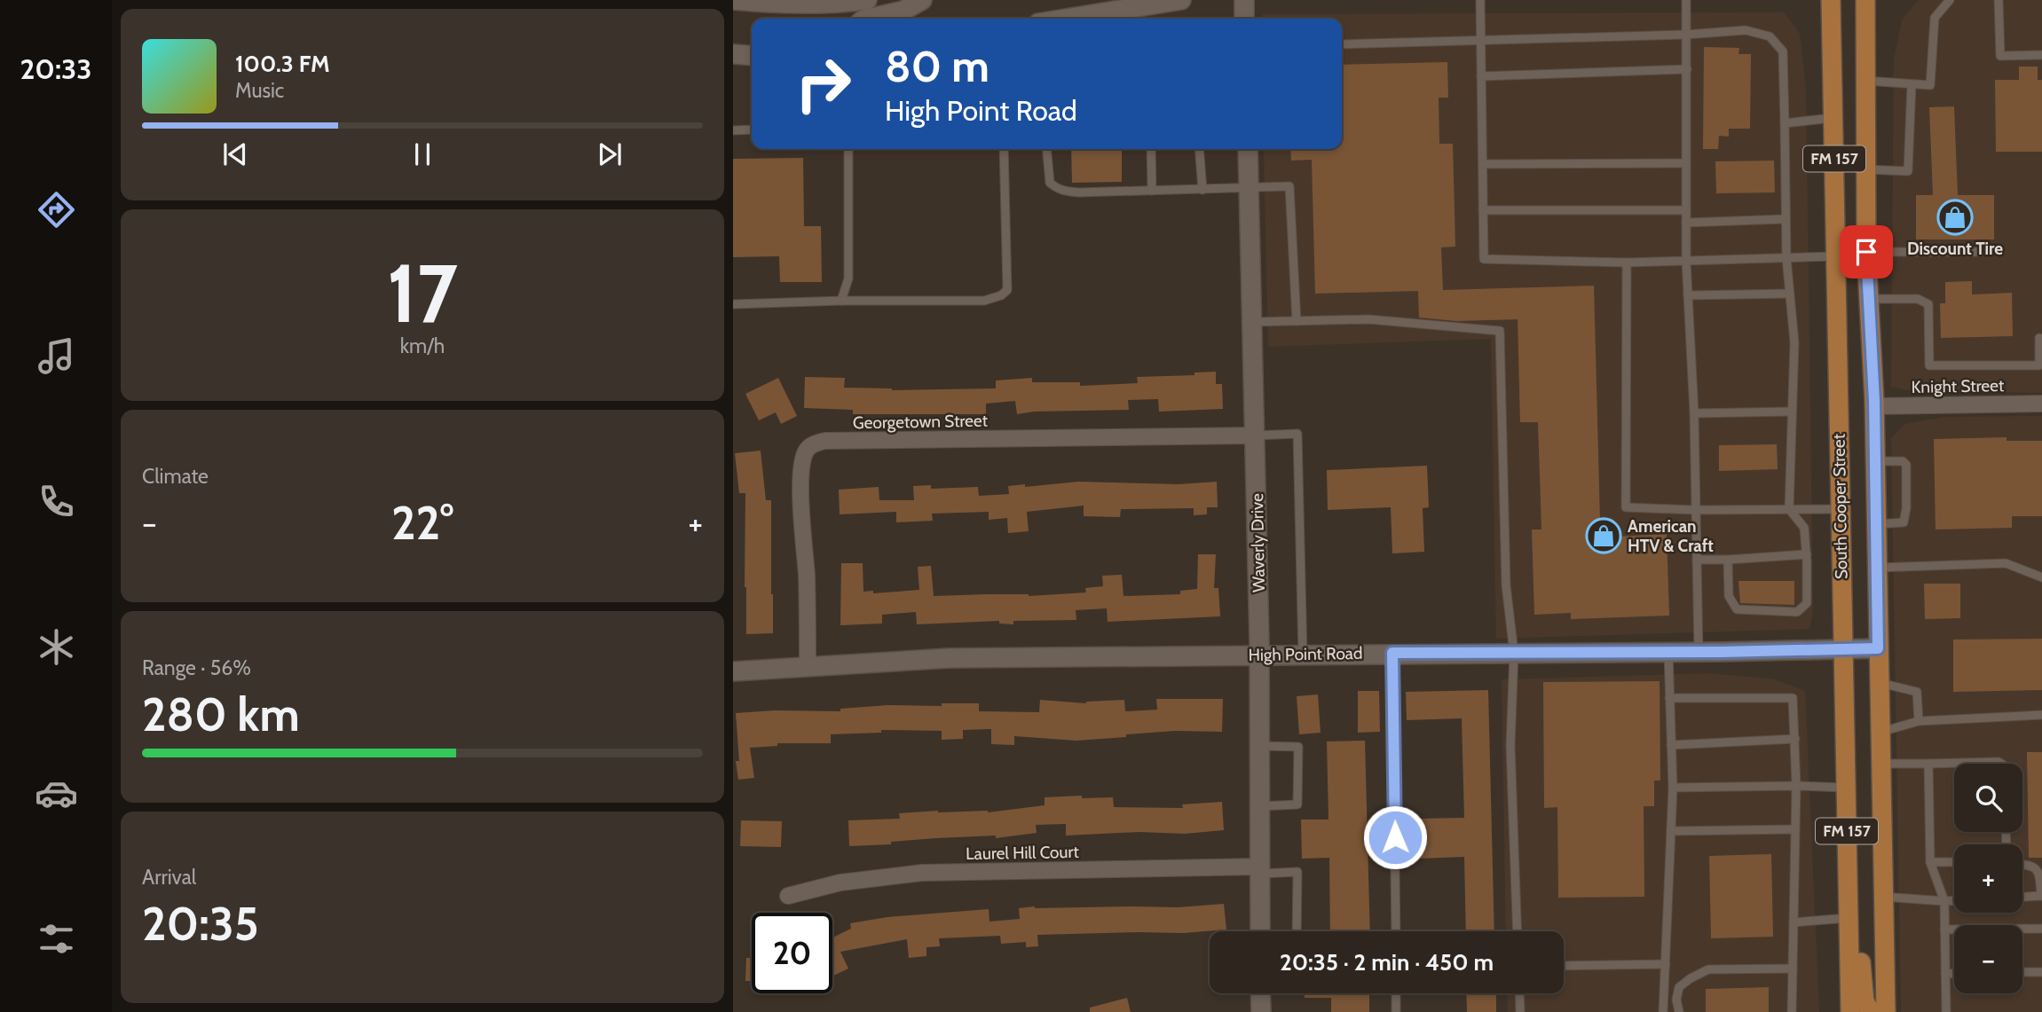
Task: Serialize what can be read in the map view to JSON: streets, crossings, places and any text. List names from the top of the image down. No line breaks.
{"streets":{"main road":["FM 157","South Cooper Street"],"street":["Knight Street","Georgetown Street","Waverly Drive","High Point Road","Laurel Hill Court"]},"crossings":[["Knight Street","South Cooper Street"],["Georgetown Street","Waverly Drive"],["Georgetown Street","High Point Road"],["South Cooper Street","High Point Road"],["Waverly Drive","High Point Road"],["Waverly Drive","Laurel Hill Court"]],"places":{"shop":["Discount Tire","American HTV & Craft"]},"page":{"tabs":"20:33","turn":["80 m","High Point Road"],"song":["100.3 FM","Music"],"tile":[["17","km/h"],"Climate",["Range · 56%","280 km"],["Arrival","20:35"]],"heat":["−","22°","+"],"map_buttons":["+","−"],"limit":"20","trip":"20:35 · 2 min · 450 m"}}
